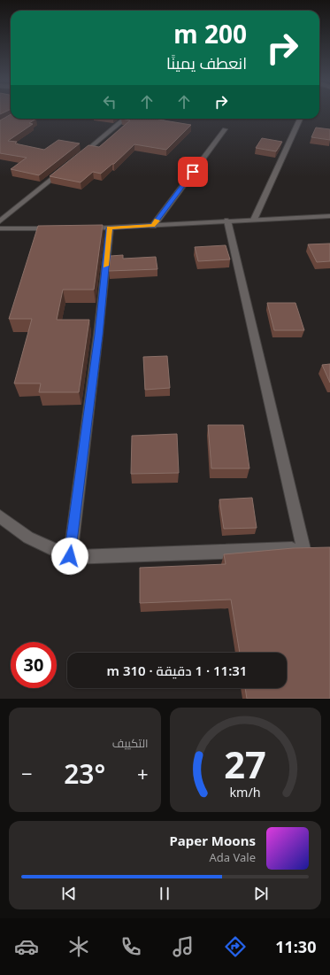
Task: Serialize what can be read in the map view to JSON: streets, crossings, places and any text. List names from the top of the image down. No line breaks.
{"page":{"turn":["200 m","انعطف يمينًا"],"limit":"30","trip":"11:31 · 1 دقيقة · 310 m","tile":"التكييف","heat":["−","23°","+"],"song":["Paper Moons","Ada Vale"],"tabs":"11:30","gauge":["27","km/h"]}}
